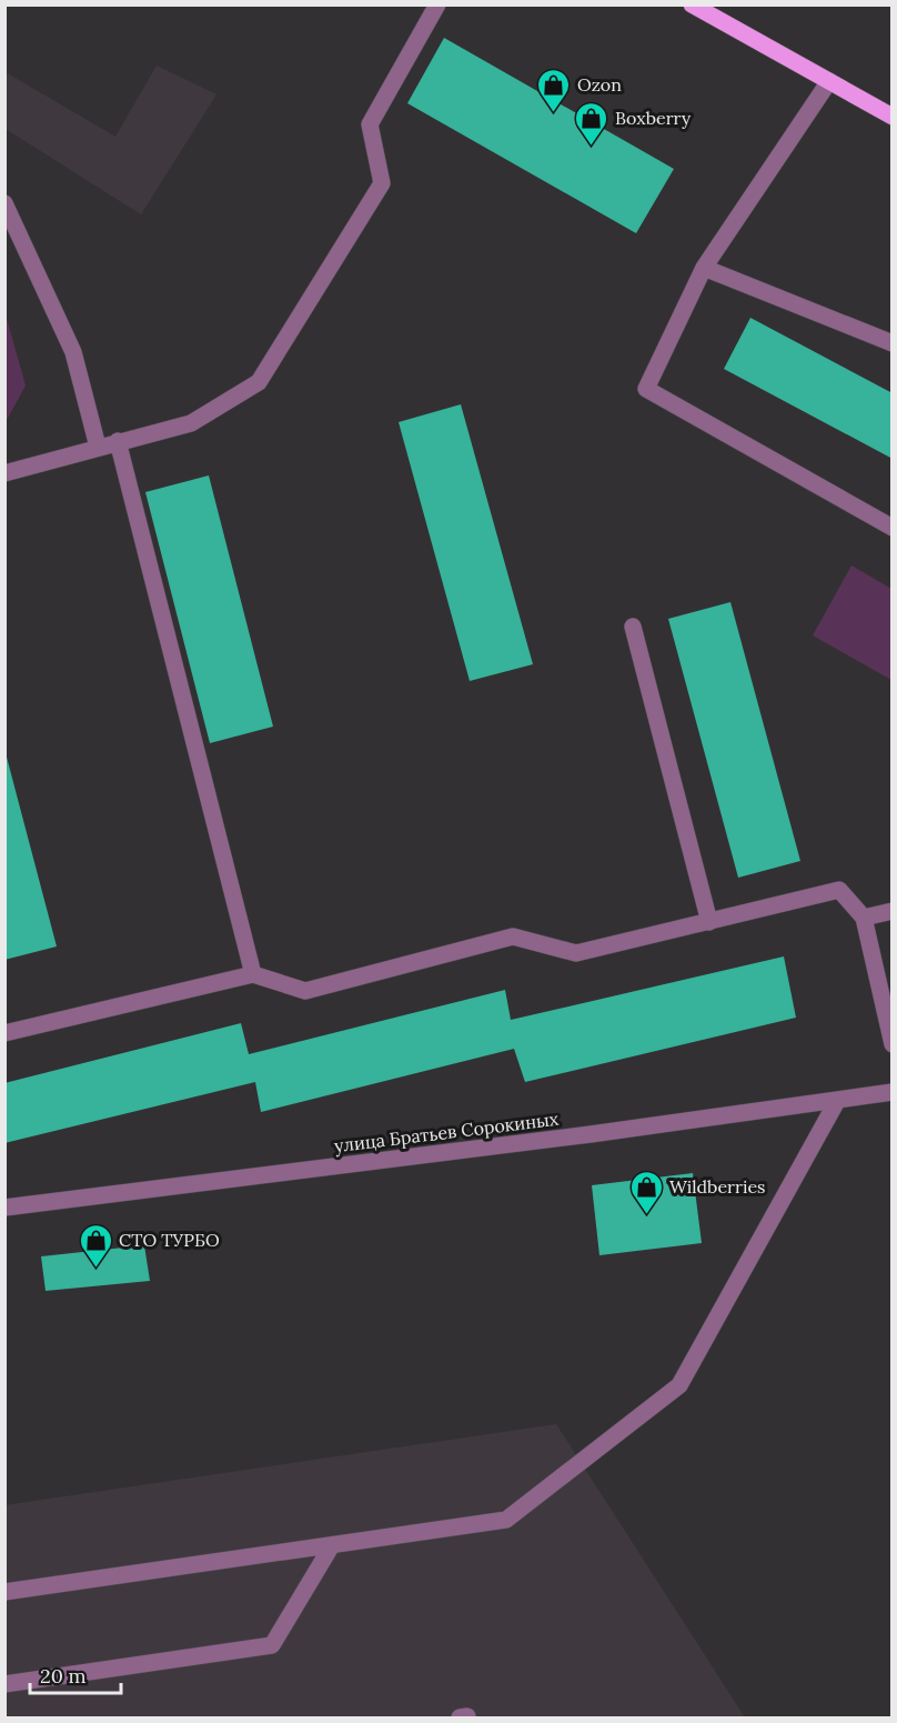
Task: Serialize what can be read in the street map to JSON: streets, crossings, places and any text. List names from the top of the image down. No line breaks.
{"streets":{"street":["улица Братьев Сорокиных"]},"places":{"shop":["Ozon","Boxberry","Wildberries","СТО ТУРБО"]},"scale_bar":"20 m"}
